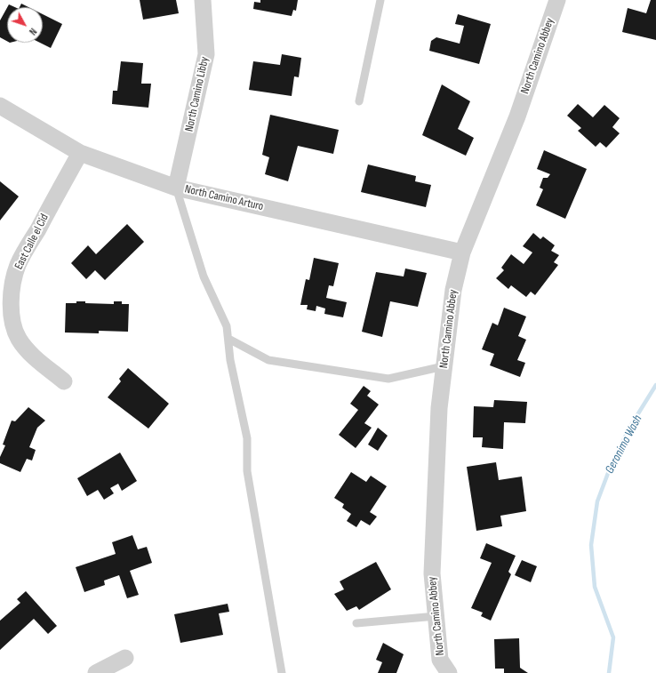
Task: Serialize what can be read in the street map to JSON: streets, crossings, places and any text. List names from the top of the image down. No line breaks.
{"streets":{"street":["North Camino Abbey","North Camino Libby","North Camino Arturo","East Calle el Cid"]},"crossings":[["North Camino Abbey","North Camino Arturo"],["North Camino Libby","North Camino Arturo"],["North Camino Arturo","East Calle el Cid"]],"water":["Geronimo Wash"],"north":"bottom right"}
